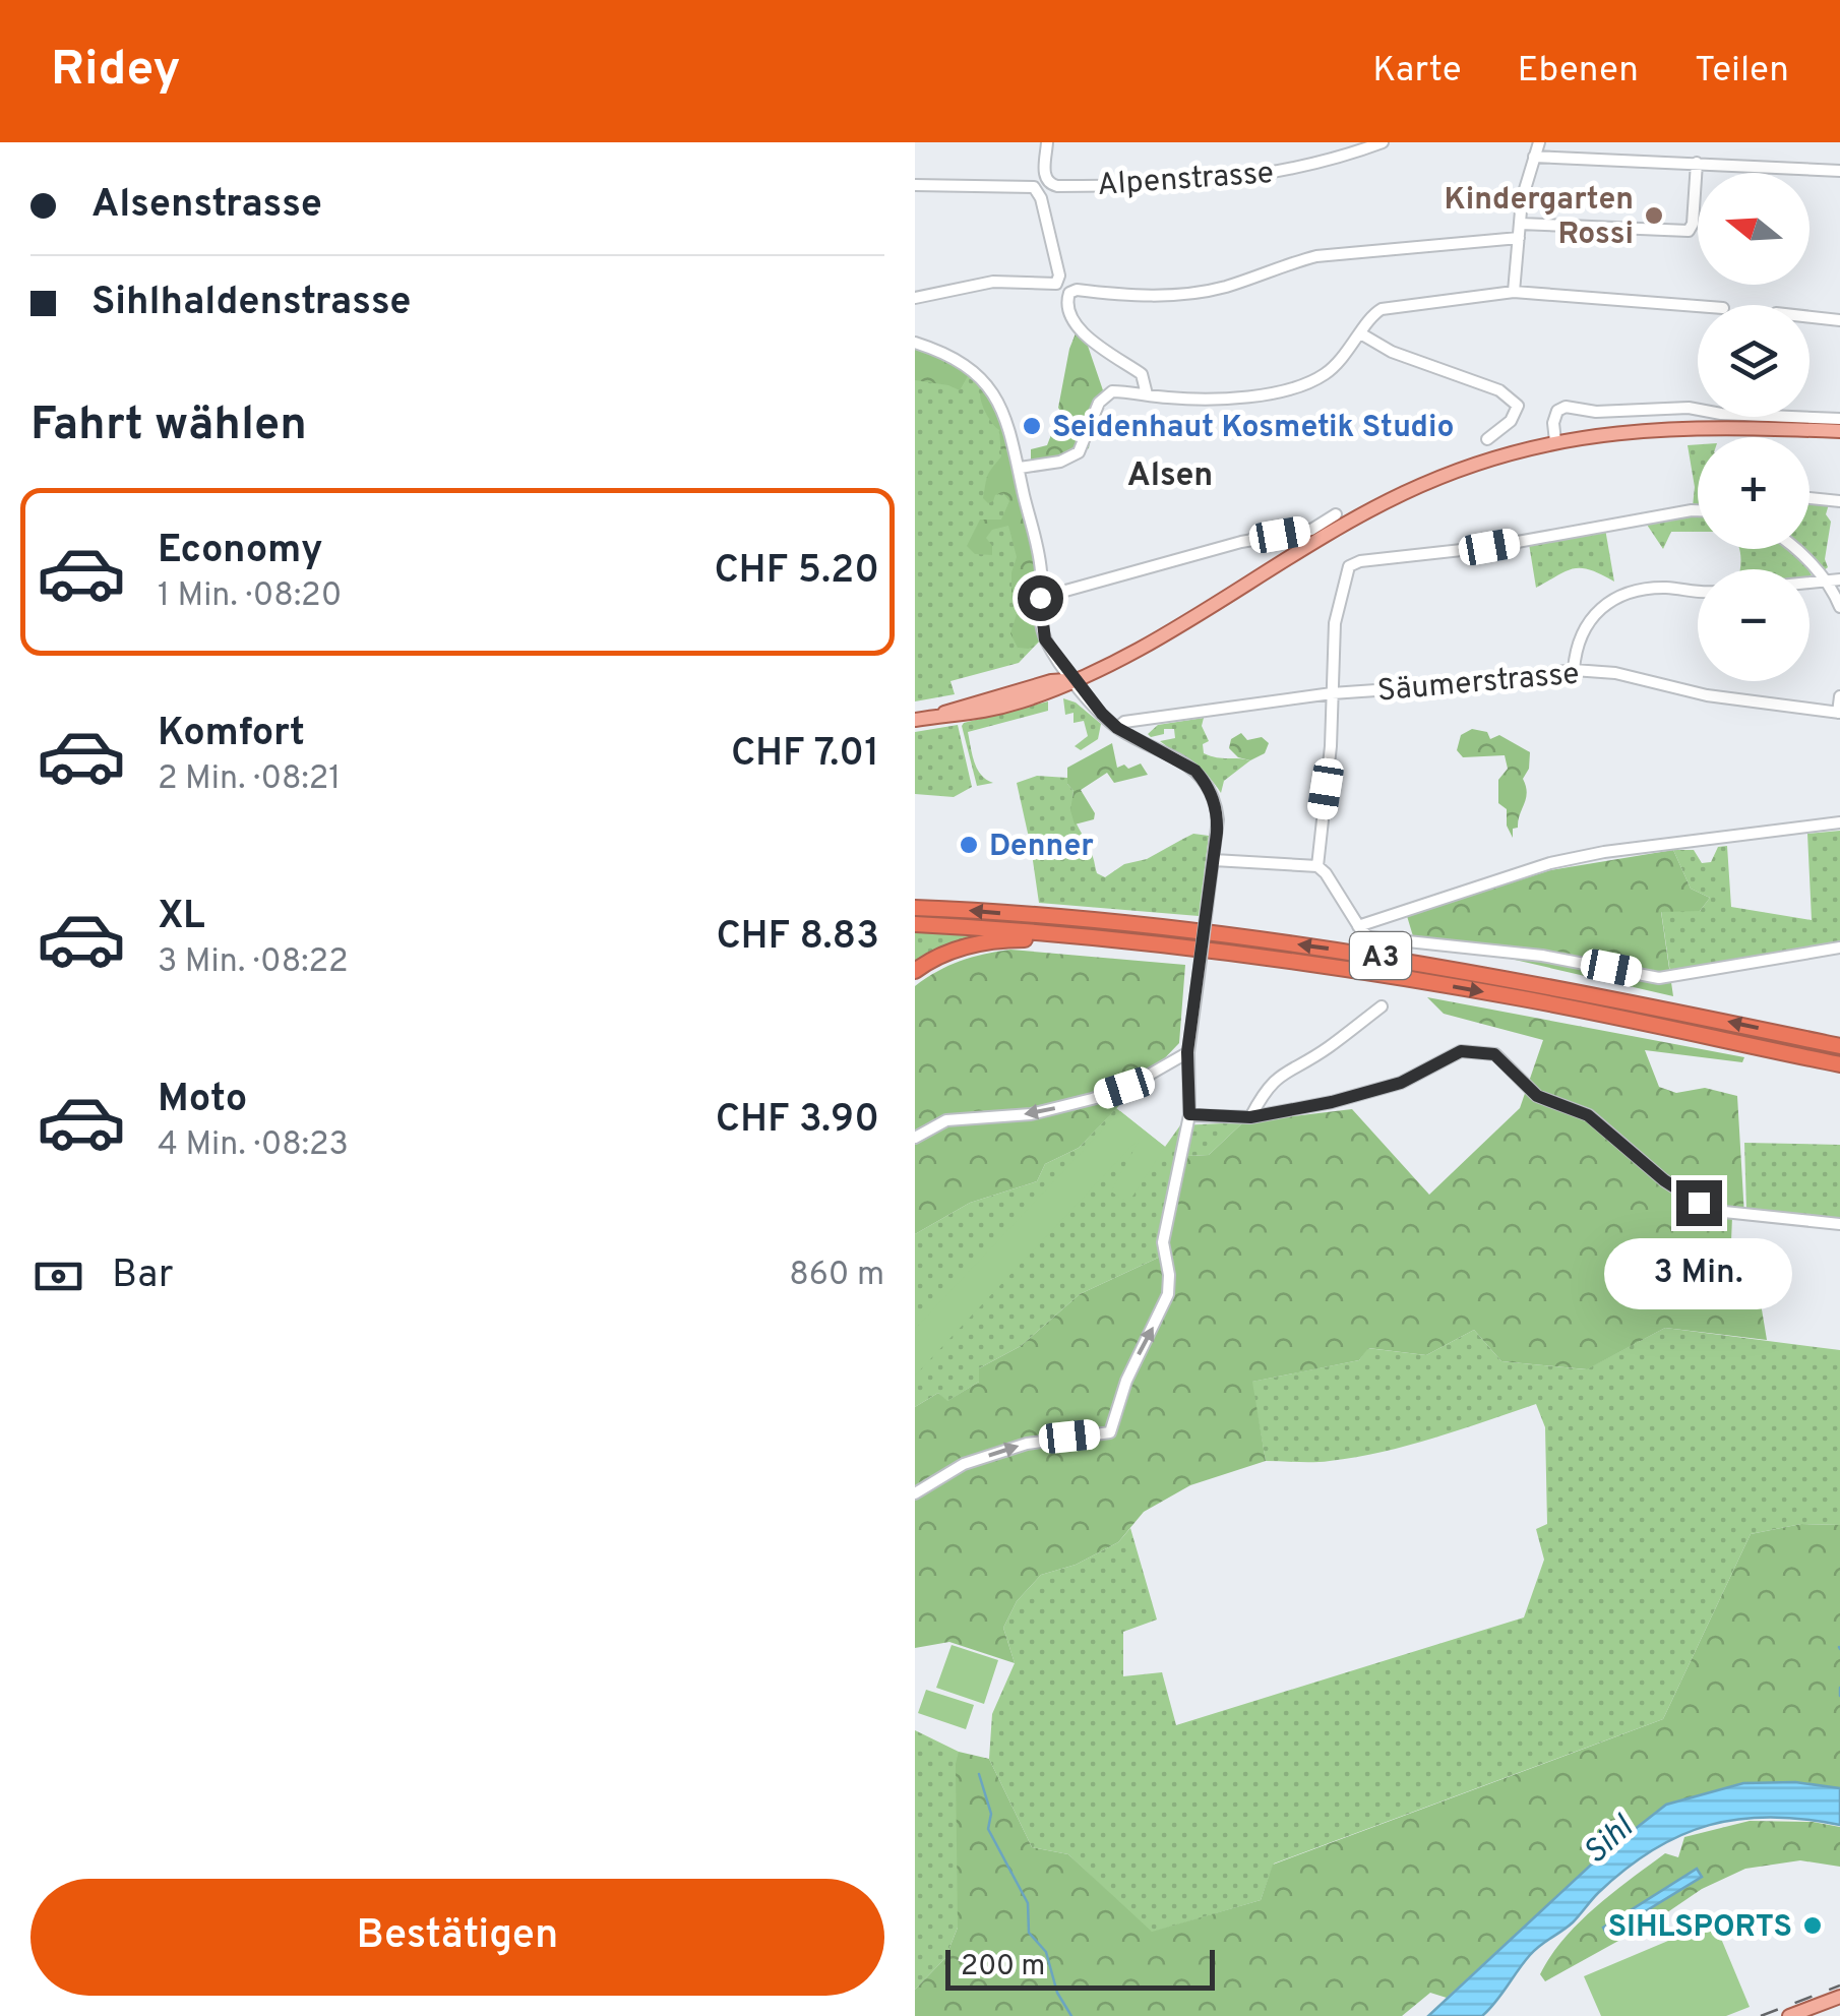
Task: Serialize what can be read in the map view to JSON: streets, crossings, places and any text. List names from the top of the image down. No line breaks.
{"streets":{"highway":["A3"],"street":["Alpenstrasse","Säumerstrasse"]},"districts":["Alsen"],"water":["Sihl"],"places":["Kindergarten Rossi","Seidenhaut Kosmetik Studio","Denner","SIHLSPORTS"],"scale_bar":"200 m","north":"left","page":{"header":"Ridey","nav":["Karte","Ebenen","Teilen"],"banner":["Alsenstrasse","Sihlhaldenstrasse"],"map_buttons":["+","−"],"heading":"Fahrt wählen","list":[{"name":"Economy","note":"1 Min. · 08:20","value":"CHF 5.20"},{"name":"Komfort","note":"2 Min. · 08:21","value":"CHF 7.01"},{"name":"XL","note":"3 Min. · 08:22","value":"CHF 8.83"},{"name":"Moto","note":"4 Min. · 08:23","value":"CHF 3.90"}],"pay":["Bar","860 m"],"bubble":"3 Min.","buttons":"Bestätigen","scale":"200 m"}}
